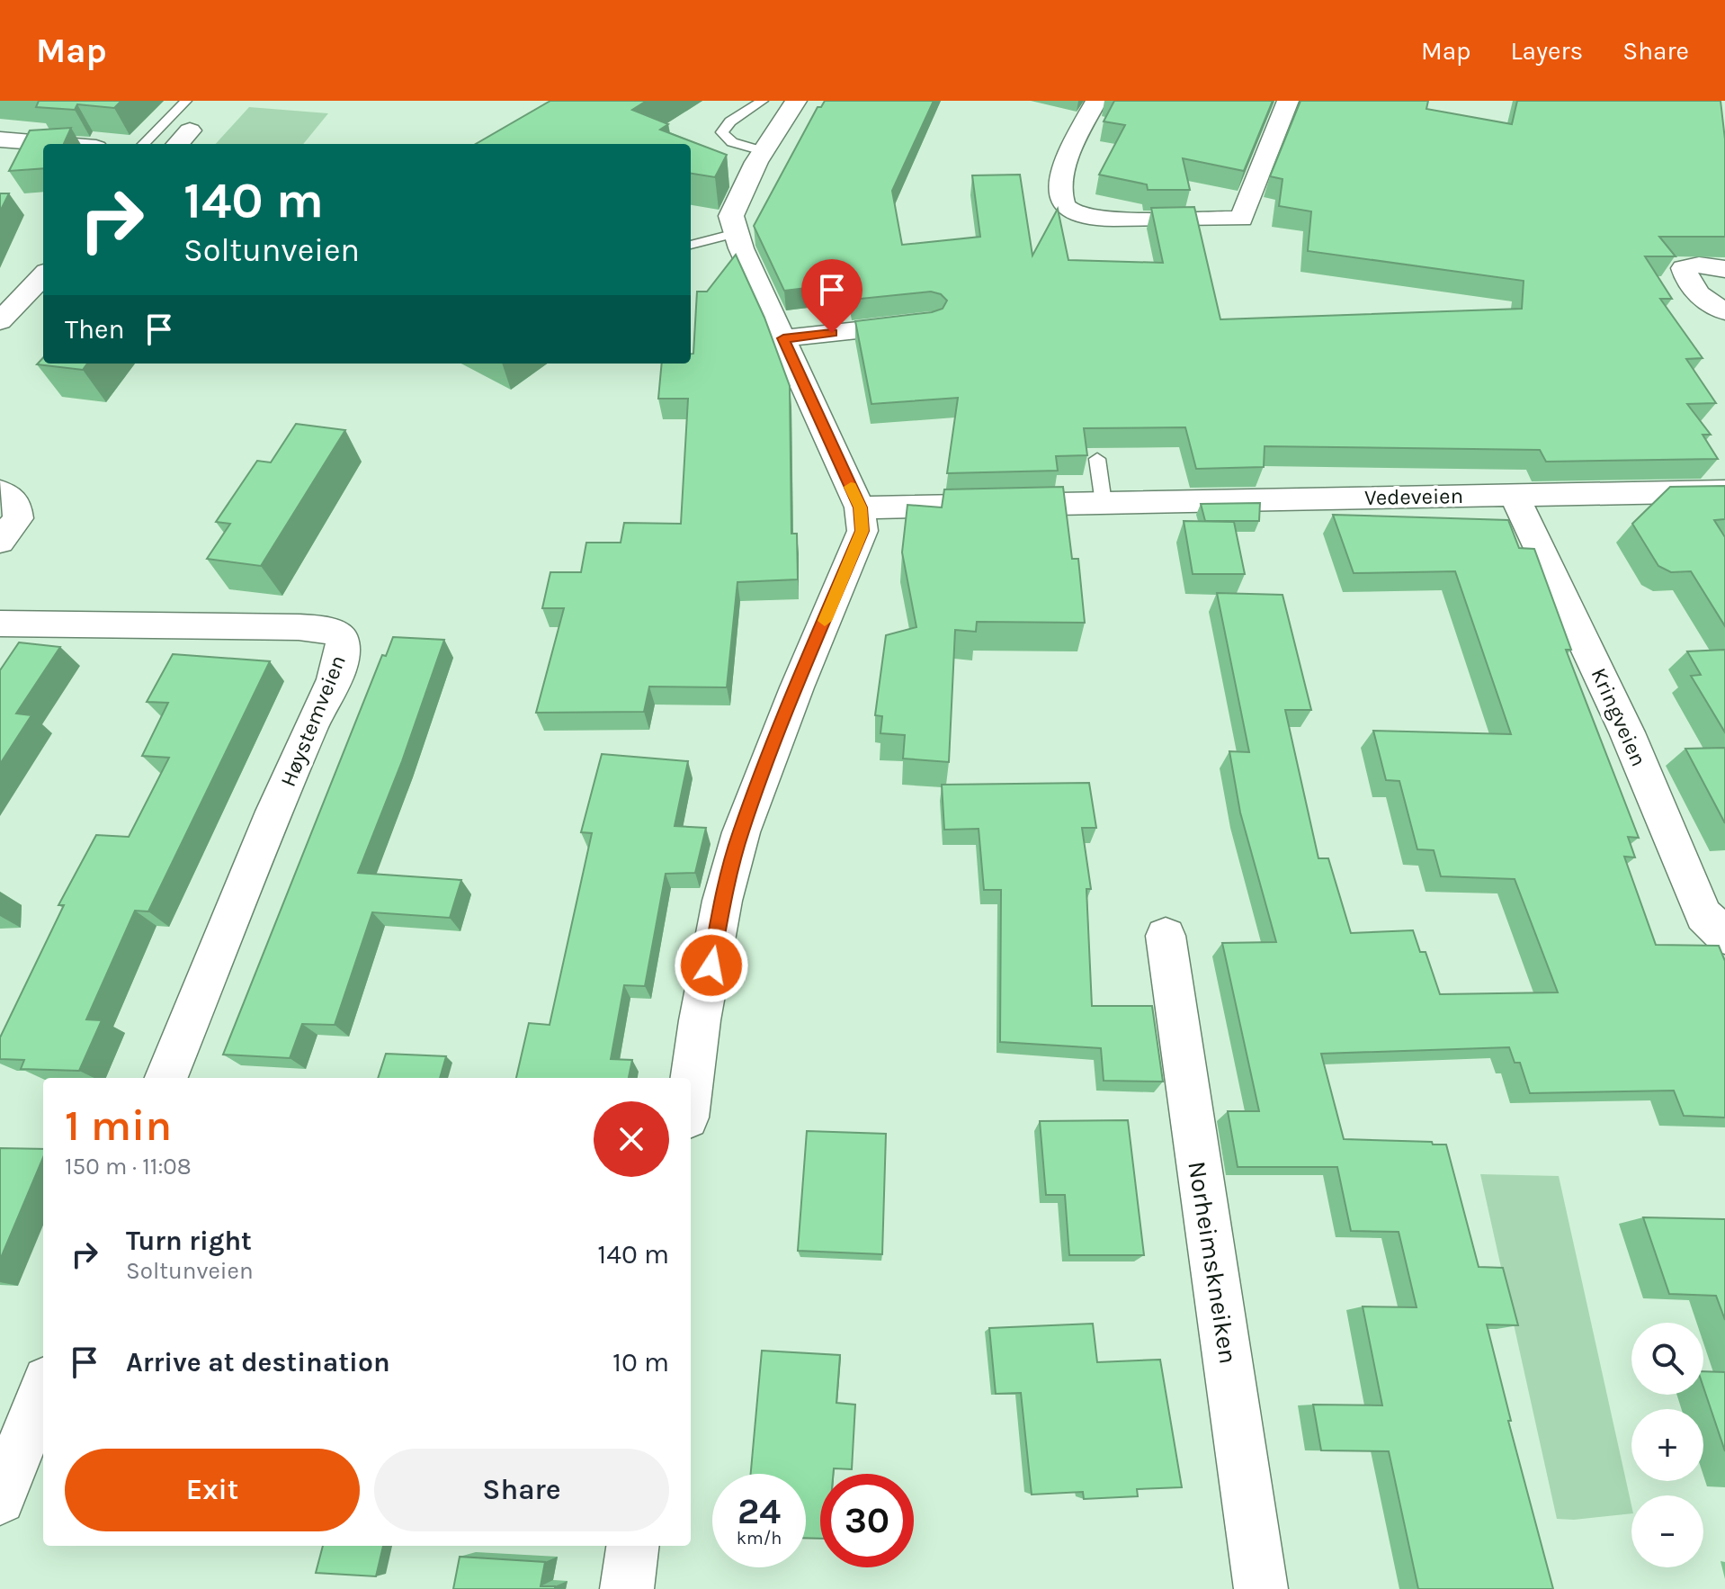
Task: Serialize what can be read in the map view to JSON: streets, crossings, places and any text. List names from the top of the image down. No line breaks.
{"streets":{"street":["Vedeveien","Kringveien","Høystemveien","Norheimskneiken"]},"crossings":[["Vedeveien","Kringveien"]],"page":{"header":"Map","nav":["Map","Layers","Share"],"turn":["140 m","Soltunveien"],"then":"Then","heading":["1 min","150 m · 11:08"],"list":[{"name":"Turn right","note":"Soltunveien","value":"140 m"},{"name":"Arrive at destination","value":"10 m"}],"map_buttons":["+","−"],"buttons":["Exit","Share"],"speed":"24 km/h","limit":"30"}}
